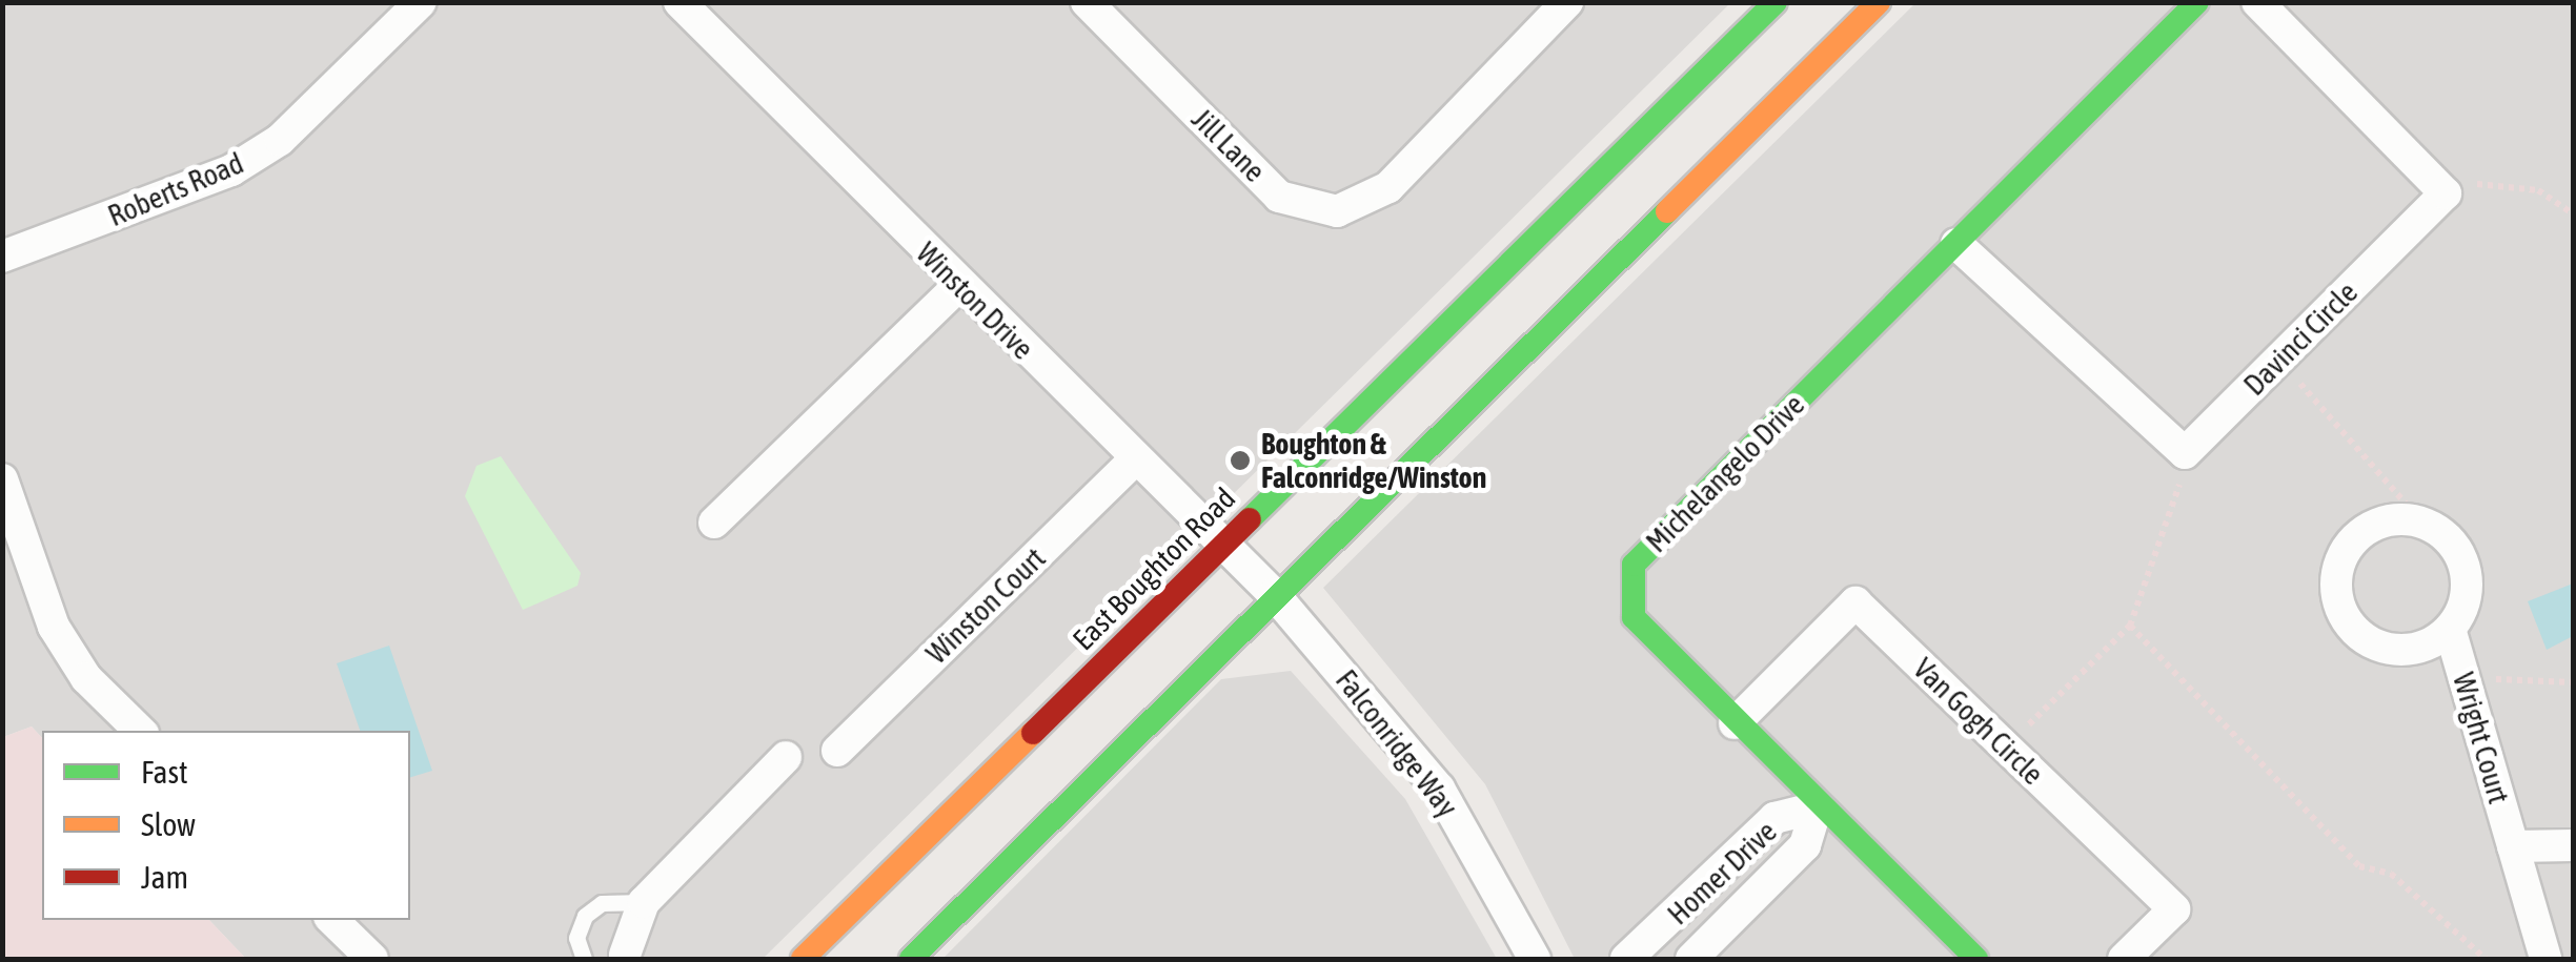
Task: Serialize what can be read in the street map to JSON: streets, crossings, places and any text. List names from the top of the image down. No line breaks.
{"streets":{"main road":["Michelangelo Drive","East Boughton Road"],"street":["Jill Lane","Roberts Road","Winston Drive","Davinci Circle","Winston Court","Van Gogh Circle","Wright Court","Falconridge Way","Homer Drive"]},"crossings":[["Winston Drive","East Boughton Road"],["Winston Drive","Winston Court"],["Winston Drive","Falconridge Way"],["Michelangelo Drive","Van Gogh Circle"],["Michelangelo Drive","Homer Drive"]],"places":["Boughton & Falconridge/Winston"],"legend":["Fast","Slow","Jam"]}
